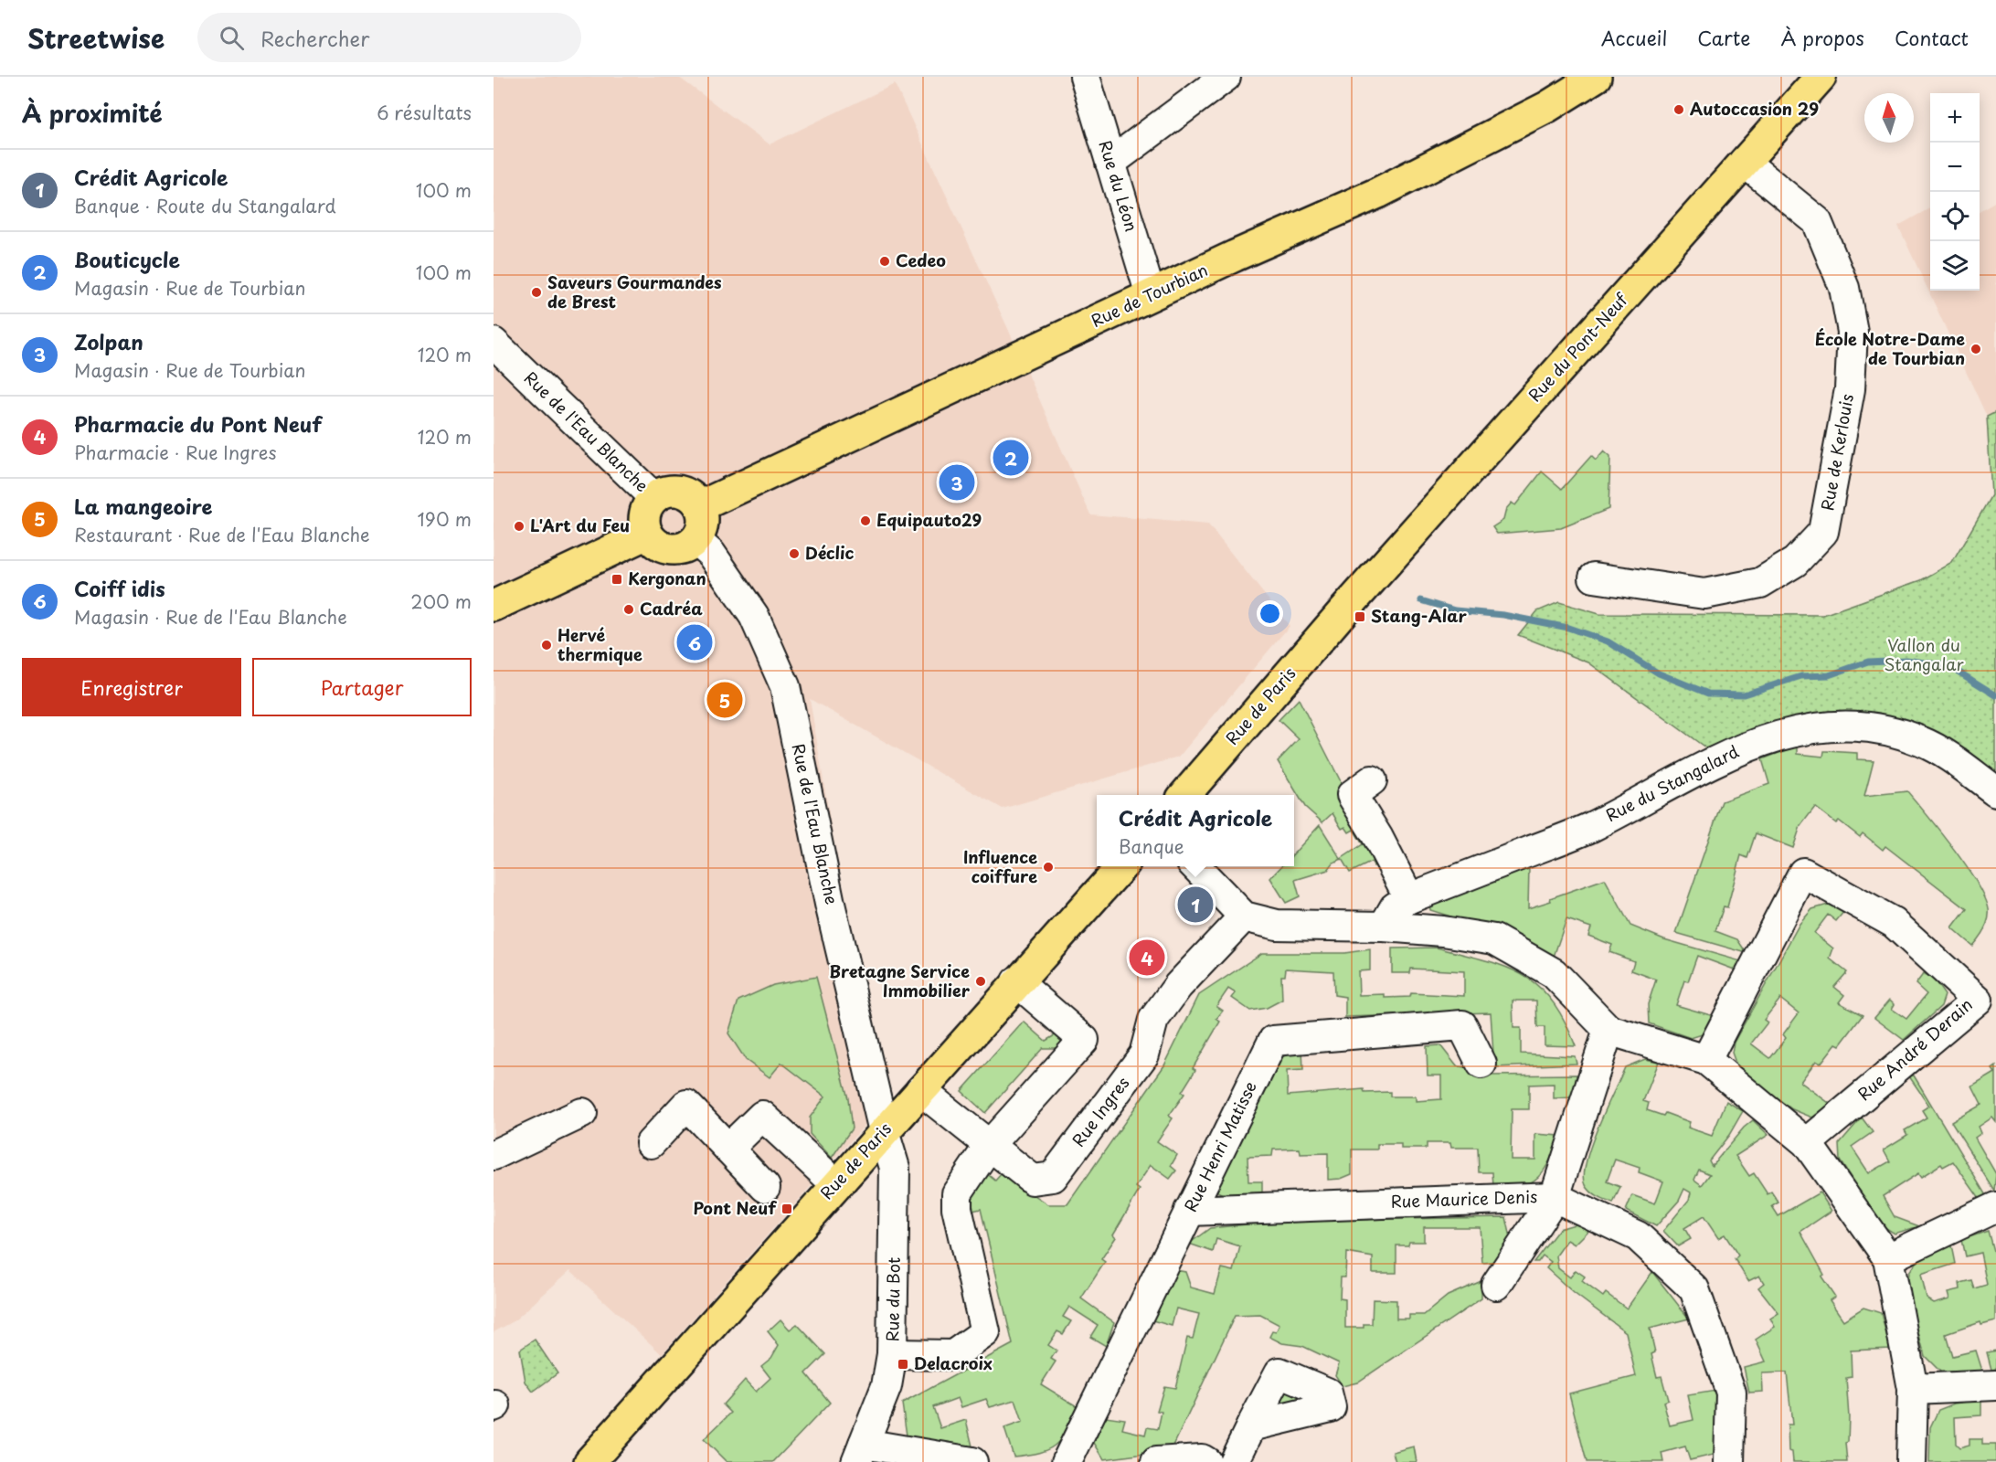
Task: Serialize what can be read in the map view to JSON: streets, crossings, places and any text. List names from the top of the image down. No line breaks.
{"streets":{"main road":["Rue de Tourbian","Rue du Pont-Neuf","Rue de Paris"],"street":["Rue du Léon","Rue de l'Eau Blanche","Rue de Kerlouis","Rue du Stangalard","Rue André Derain","Rue Ingres","Rue Henri Matisse","Rue Maurice Denis","Rue du Bot"]},"crossings":[["Rue du Léon","Rue de Tourbian"],["Rue de Tourbian","Rue de l'Eau Blanche"],["Rue du Pont-Neuf","Rue de Kerlouis"],["Rue du Pont-Neuf","Rue de Paris"],["Rue de l'Eau Blanche","Rue de Paris"],["Rue de l'Eau Blanche","Rue du Bot"],["Rue de Paris","Rue Ingres"],["Rue de Paris","Rue du Bot"],["Rue Henri Matisse","Rue Maurice Denis"]],"parks":["Vallon du Stangalar"],"places":{"other":["Autoccasion 29","Cedeo","Saveurs Gourmandes de Brest","École Notre-Dame de Tourbian","Equipauto29","L'Art du Feu","Déclic","Cadréa","Hervé thermique","Influence coiffure","Bretagne Service Immobilier"],"transit":["Kergonan","Stang-Alar","Pont Neuf","Delacroix"]},"north":"top","page":{"header":"Streetwise","search":"Rechercher","nav":["Accueil","Carte","À propos","Contact"],"heading":["À proximité","6 résultats"],"map_buttons":["+","−"],"list":[{"mark":"1","name":"Crédit Agricole","note":"Banque · Route du Stangalard","value":"100 m"},{"mark":"2","name":"Bouticycle","note":"Magasin · Rue de Tourbian","value":"100 m"},{"mark":"3","name":"Zolpan","note":"Magasin · Rue de Tourbian","value":"120 m"},{"mark":"4","name":"Pharmacie du Pont Neuf","note":"Pharmacie · Rue Ingres","value":"120 m"},{"mark":"5","name":"La mangeoire","note":"Restaurant · Rue de l'Eau Blanche","value":"190 m"},{"mark":"6","name":"Coiff idis","note":"Magasin · Rue de l'Eau Blanche","value":"200 m"}],"pins":["2","3","6","5","1","4"],"buttons":["Enregistrer","Partager"],"popup":["Crédit Agricole","Banque"]}}
